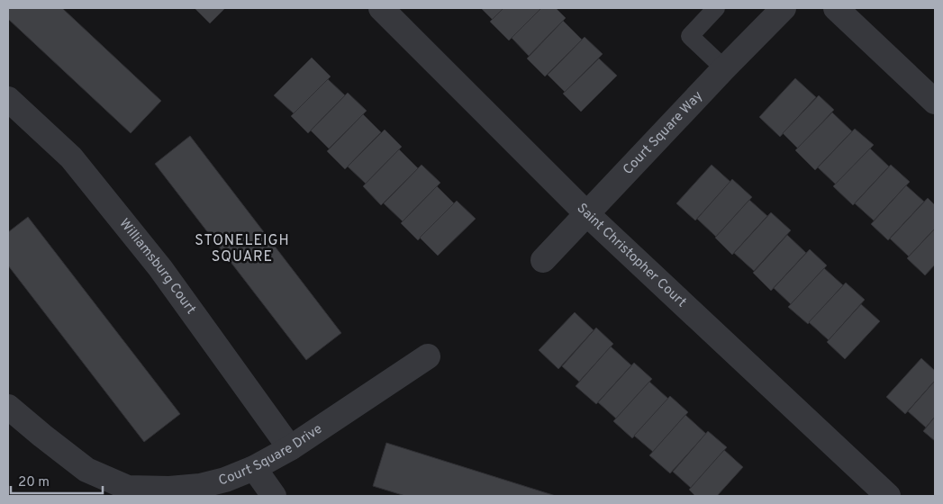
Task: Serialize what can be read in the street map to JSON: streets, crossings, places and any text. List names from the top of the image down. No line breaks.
{"streets":{"street":["Court Square Way","Saint Christopher Court","Williamsburg Court","Court Square Drive"]},"crossings":[["Court Square Way","Saint Christopher Court"],["Williamsburg Court","Court Square Drive"]],"districts":["STONELEIGH SQUARE"],"scale_bar":"20 m"}
